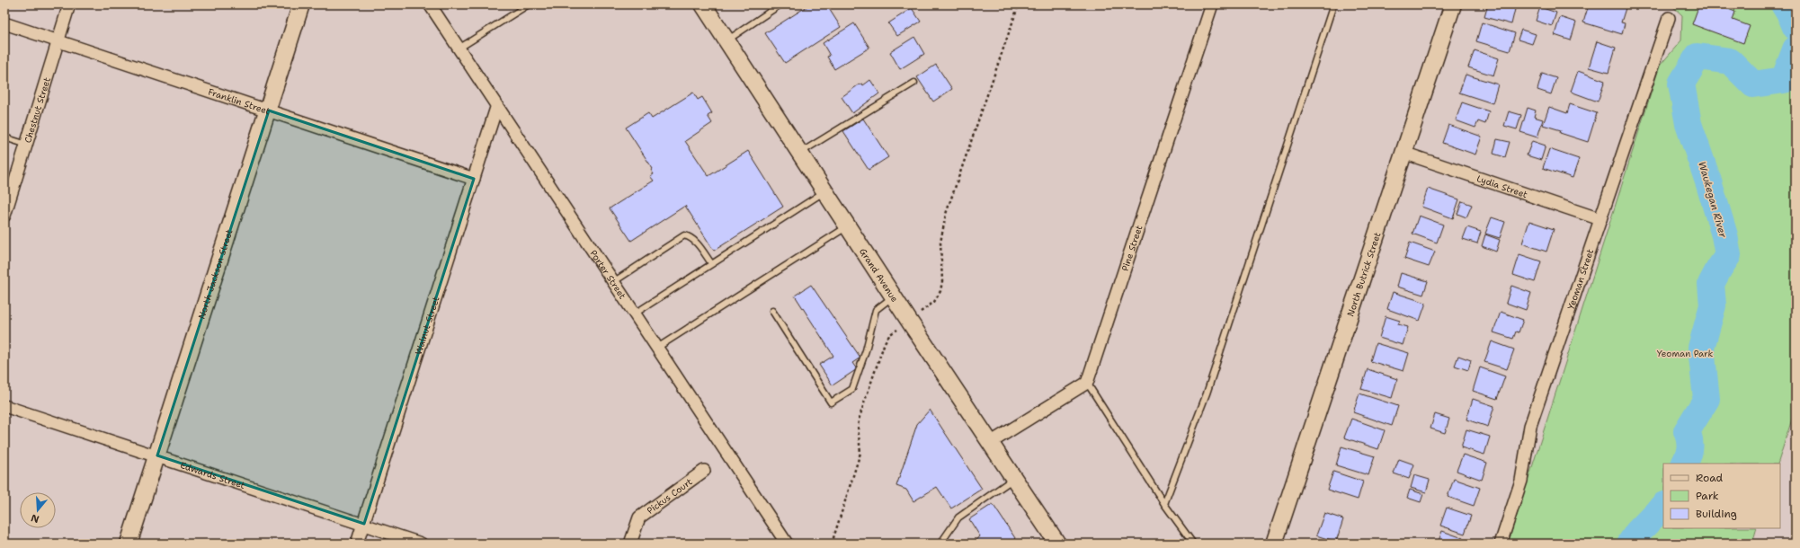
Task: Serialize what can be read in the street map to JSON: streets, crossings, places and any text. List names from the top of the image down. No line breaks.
{"streets":{"street":["Franklin Street","Chestnut Street","Lydia Street","Pine Street","North Jackson Street","Porter Street","North Butrick Street","Grand Avenue","Yeoman Street","Walnut Street","Edwards Street","Pickus Court"]},"crossings":[["Franklin Street","Chestnut Street"],["Franklin Street","North Jackson Street"],["Franklin Street","Walnut Street"],["Lydia Street","North Butrick Street"],["Lydia Street","Yeoman Street"],["North Jackson Street","Edwards Street"],["Porter Street","Walnut Street"],["Walnut Street","Edwards Street"]],"water":["Waukegan River"],"parks":["Yeoman Park"],"legend":["Road","Park","Building"],"north":"bottom"}
